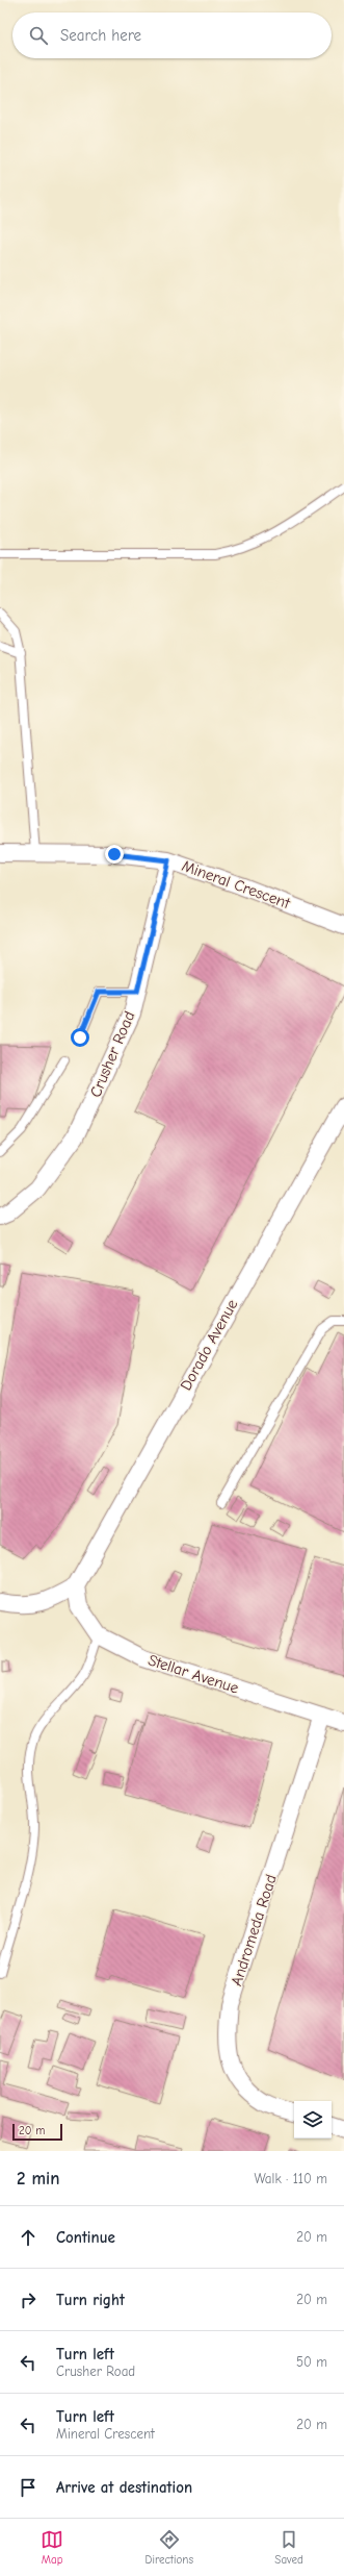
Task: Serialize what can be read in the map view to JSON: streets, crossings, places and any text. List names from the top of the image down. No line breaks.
{"streets":{"street":["Mineral Crescent","Crusher Road","Dorado Avenue","Stellar Avenue","Andromeda Road"]},"crossings":[["Mineral Crescent","Crusher Road"],["Dorado Avenue","Stellar Avenue"],["Stellar Avenue","Andromeda Road"]],"scale_bar":"20 m","page":{"search":"Search here","scale":"20 m","heading":["2 min","Walk · 110 m"],"list":[["Continue","20 m"],["Turn right","20 m"],["Turn left","Crusher Road","50 m"],["Turn left","Mineral Crescent","20 m"],"Arrive at destination"],"nav":["Map","Directions","Saved"]}}
